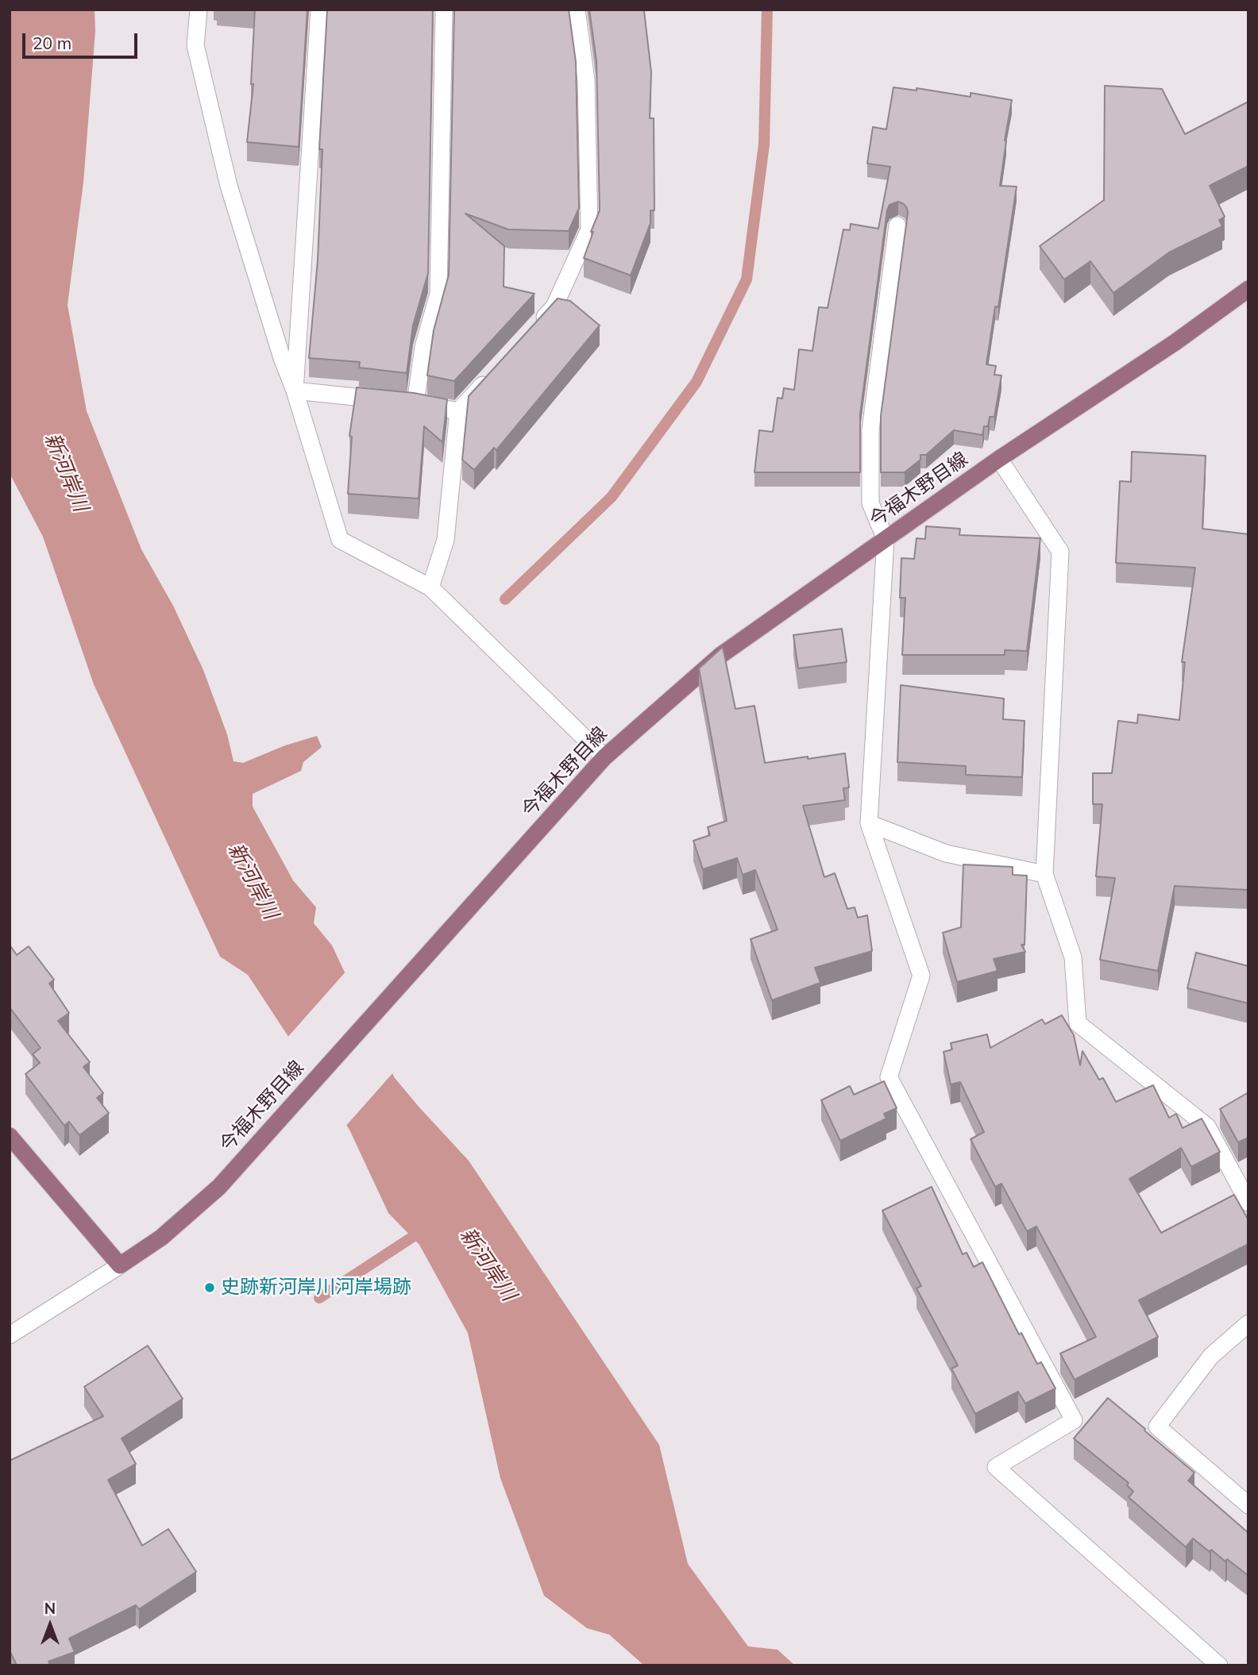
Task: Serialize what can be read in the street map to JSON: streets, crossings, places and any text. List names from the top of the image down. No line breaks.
{"streets":{"main road":["今福木野目線"]},"water":["新河岸川"],"places":["史跡新河岸川河岸場跡"],"scale_bar":"20 m","north":"top"}
